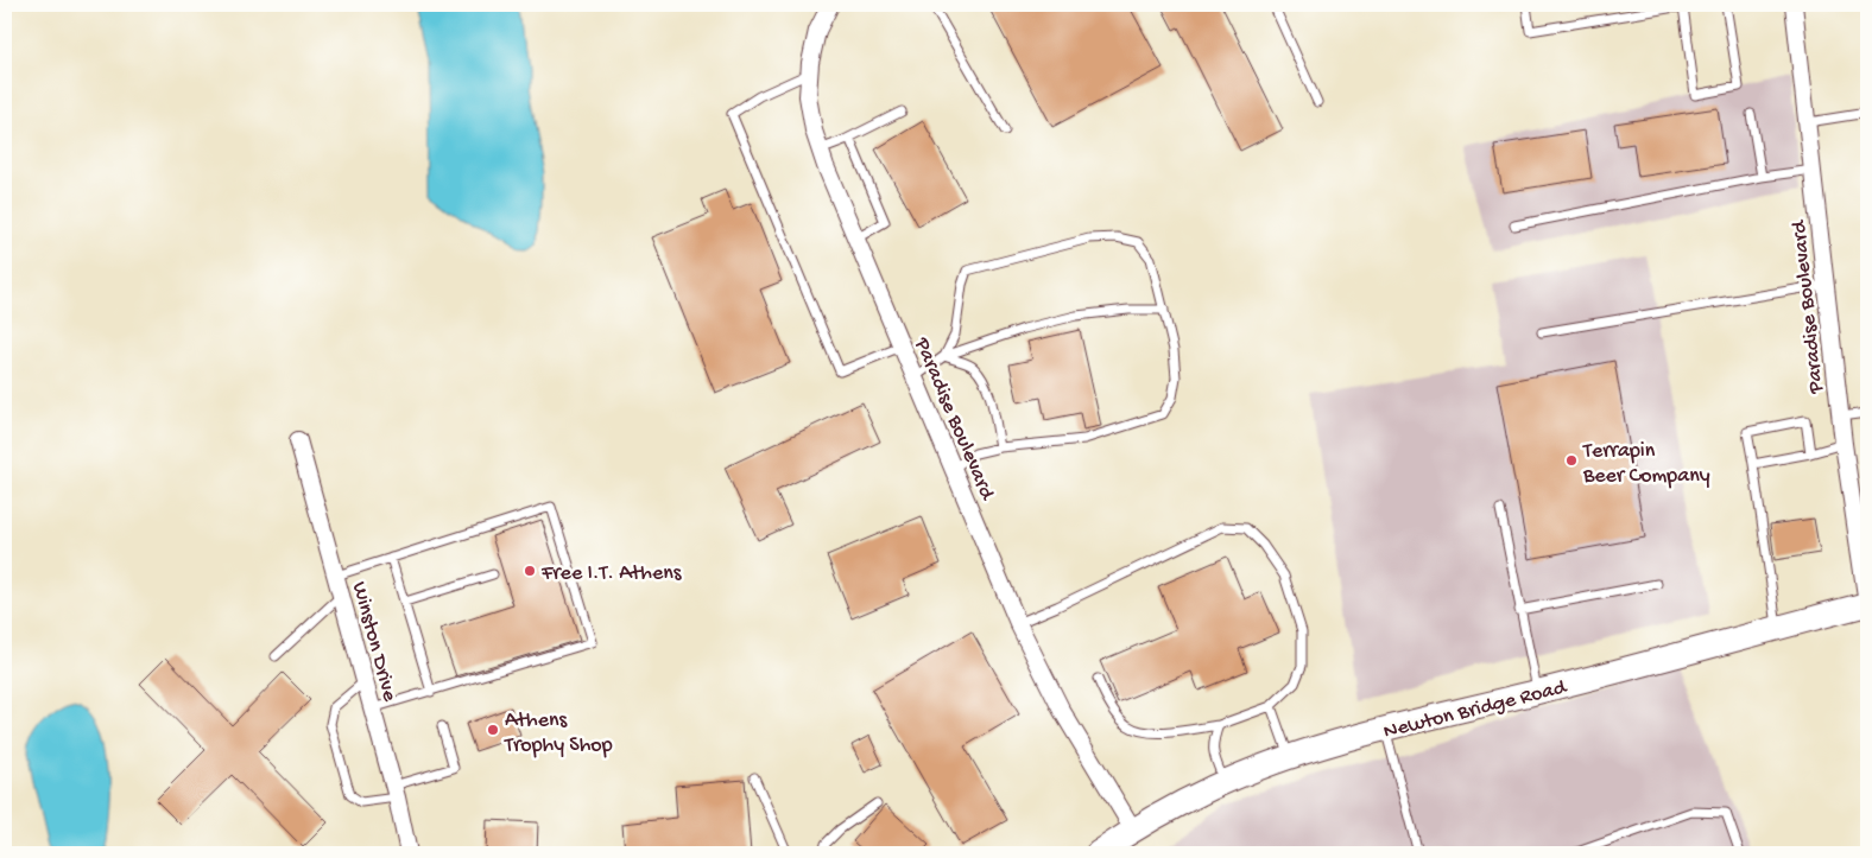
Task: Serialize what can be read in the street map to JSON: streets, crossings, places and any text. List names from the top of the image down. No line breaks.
{"streets":{"main road":["Newton Bridge Road"],"street":["Paradise Boulevard","Winston Drive"]},"crossings":[["Paradise Boulevard","Newton Bridge Road"]],"places":["Terrapin Beer Company","Free I.T. Athens","Athens Trophy Shop"]}
